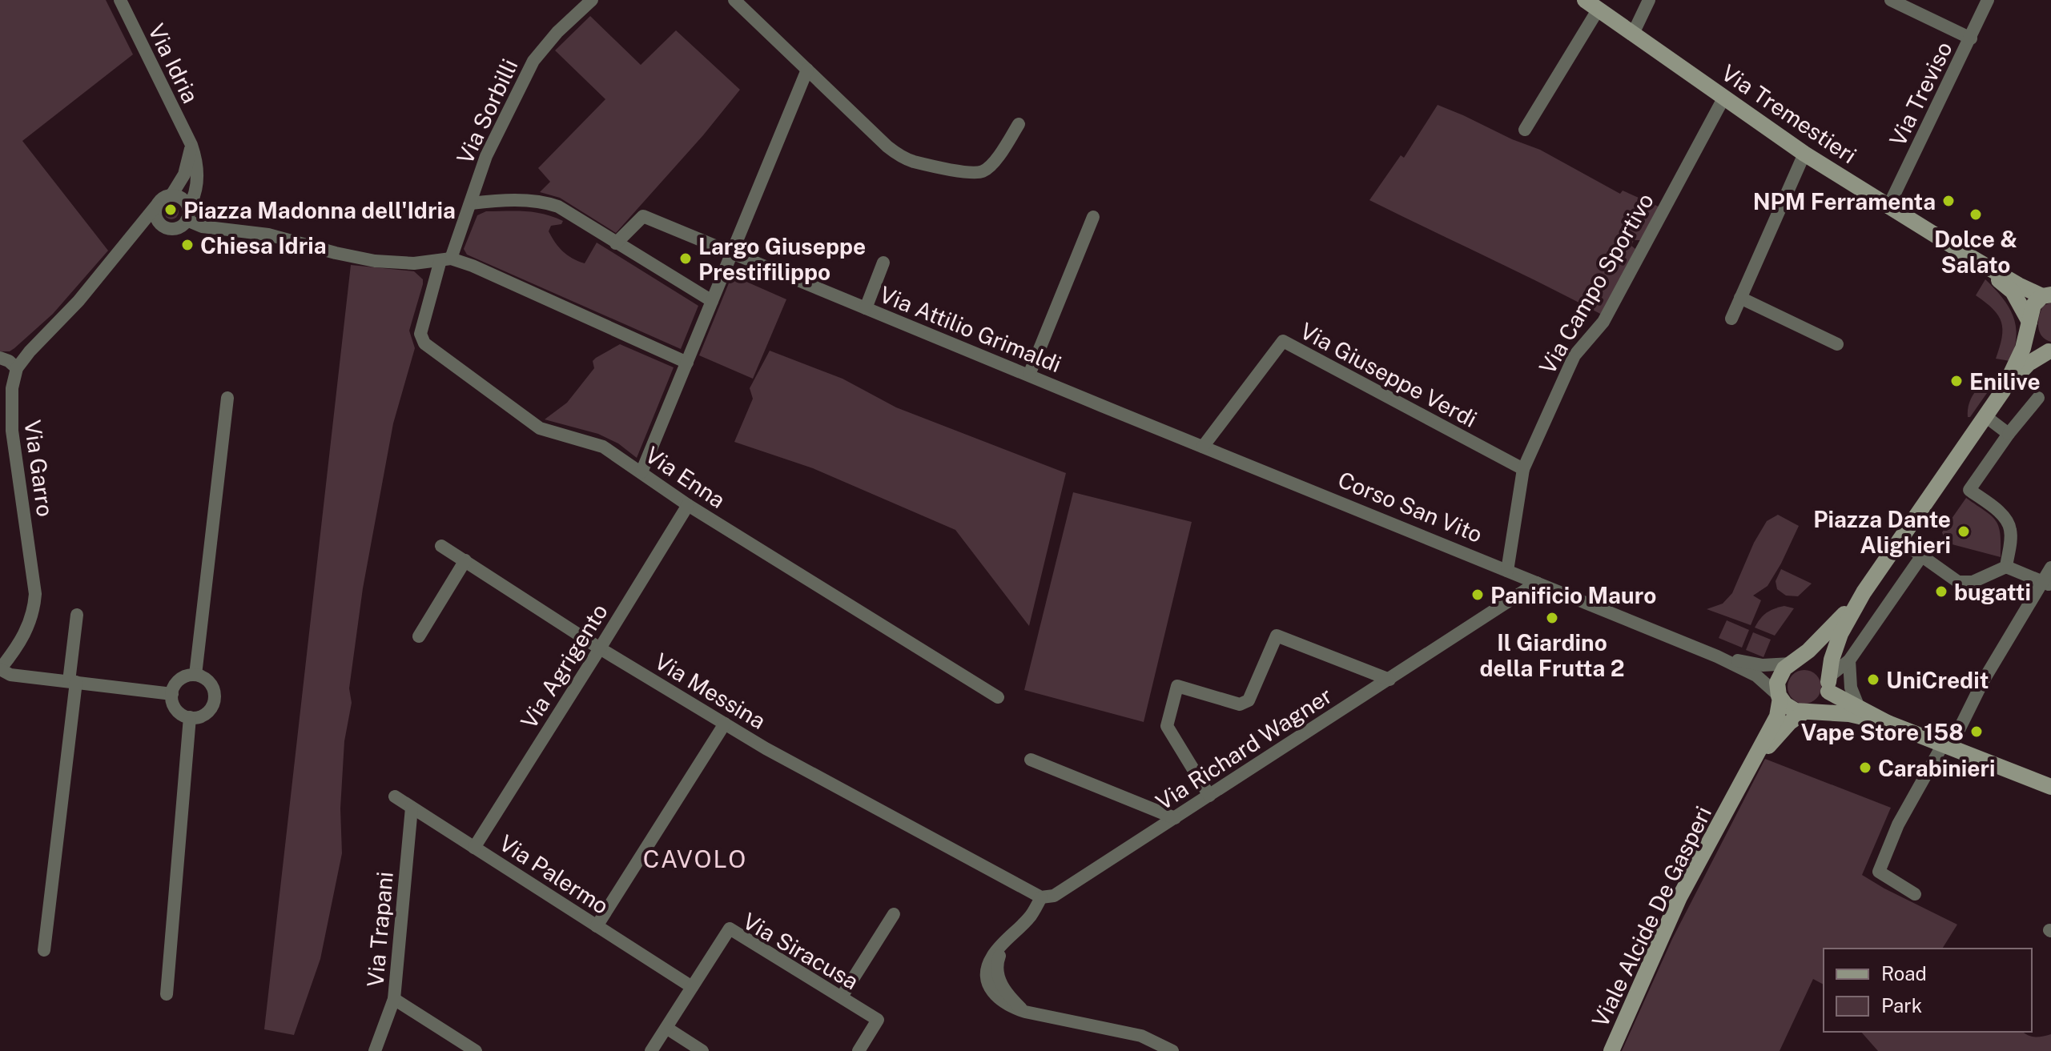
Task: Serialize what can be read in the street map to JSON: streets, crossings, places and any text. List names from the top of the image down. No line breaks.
{"streets":{"main road":["Via Tremestieri","Viale Alcide De Gasperi"],"street":["Via Idria","Via Treviso","Via Sorbilli","Via Campo Sportivo","Via Attilio Grimaldi","Via Giuseppe Verdi","Via Garro","Via Enna","Corso San Vito","Via Agrigento","Via Messina","Via Richard Wagner","Via Palermo","Via Trapani","Via Siracusa"]},"crossings":[["Via Treviso","Via Tremestieri"],["Via Sorbilli","Via Enna"],["Via Tremestieri","Via Campo Sportivo"],["Via Campo Sportivo","Via Giuseppe Verdi"],["Via Campo Sportivo","Corso San Vito"],["Via Attilio Grimaldi","Corso San Vito"],["Via Giuseppe Verdi","Corso San Vito"],["Via Enna","Via Agrigento"],["Corso San Vito","Via Richard Wagner"],["Via Agrigento","Via Messina"],["Via Agrigento","Via Palermo"],["Via Messina","Via Richard Wagner"],["Via Palermo","Via Trapani"],["Via Palermo","Via Siracusa"]],"districts":["CAVOLO"],"places":["NPM Ferramenta","Piazza Madonna dell'Idria","Dolce & Salato","Chiesa Idria","Largo Giuseppe Prestifilippo","Enilive","Piazza Dante Alighieri","bugatti","Panificio Mauro","Il Giardino della Frutta 2","UniCredit","Vape Store 158","Carabinieri"],"legend":["Road","Park"]}
